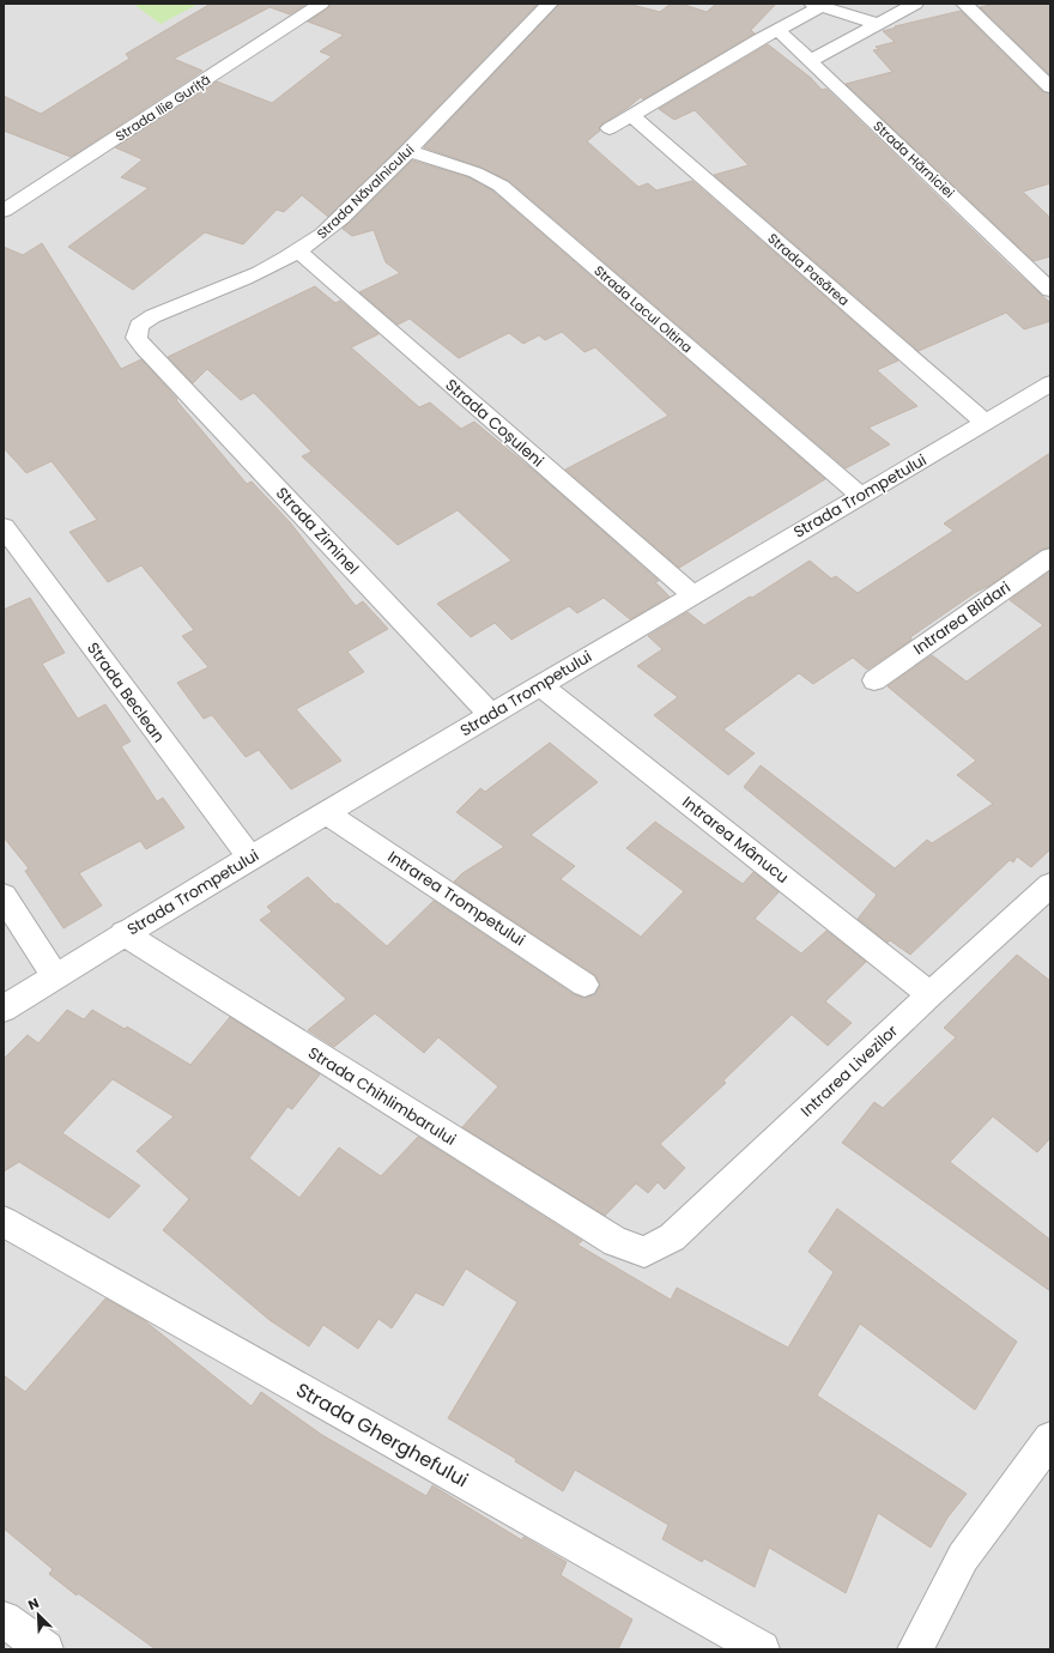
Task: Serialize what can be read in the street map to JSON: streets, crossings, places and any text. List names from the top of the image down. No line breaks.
{"streets":{"street":["Strada Ilie Guriță","Strada Hărniciei","Strada Năvalnicului","Strada Pasărea","Strada Lacul Oltina","Strada Coșuleni","Strada Trompetului","Strada Ziminel","Intrarea Blidari","Strada Beclean","Intrarea Mânucu","Intrarea Trompetului","Intrarea Livezilor","Strada Chihlimbarului","Strada Gherghefului"]},"crossings":[["Strada Năvalnicului","Strada Lacul Oltina"],["Strada Năvalnicului","Strada Coșuleni"],["Strada Năvalnicului","Strada Ziminel"],["Strada Pasărea","Strada Trompetului"],["Strada Lacul Oltina","Strada Trompetului"],["Strada Coșuleni","Strada Trompetului"],["Strada Trompetului","Strada Ziminel"],["Strada Trompetului","Strada Beclean"],["Strada Trompetului","Intrarea Mânucu"],["Strada Trompetului","Intrarea Trompetului"],["Strada Trompetului","Strada Chihlimbarului"],["Intrarea Mânucu","Intrarea Livezilor"],["Intrarea Livezilor","Strada Chihlimbarului"]],"north":"top left"}
